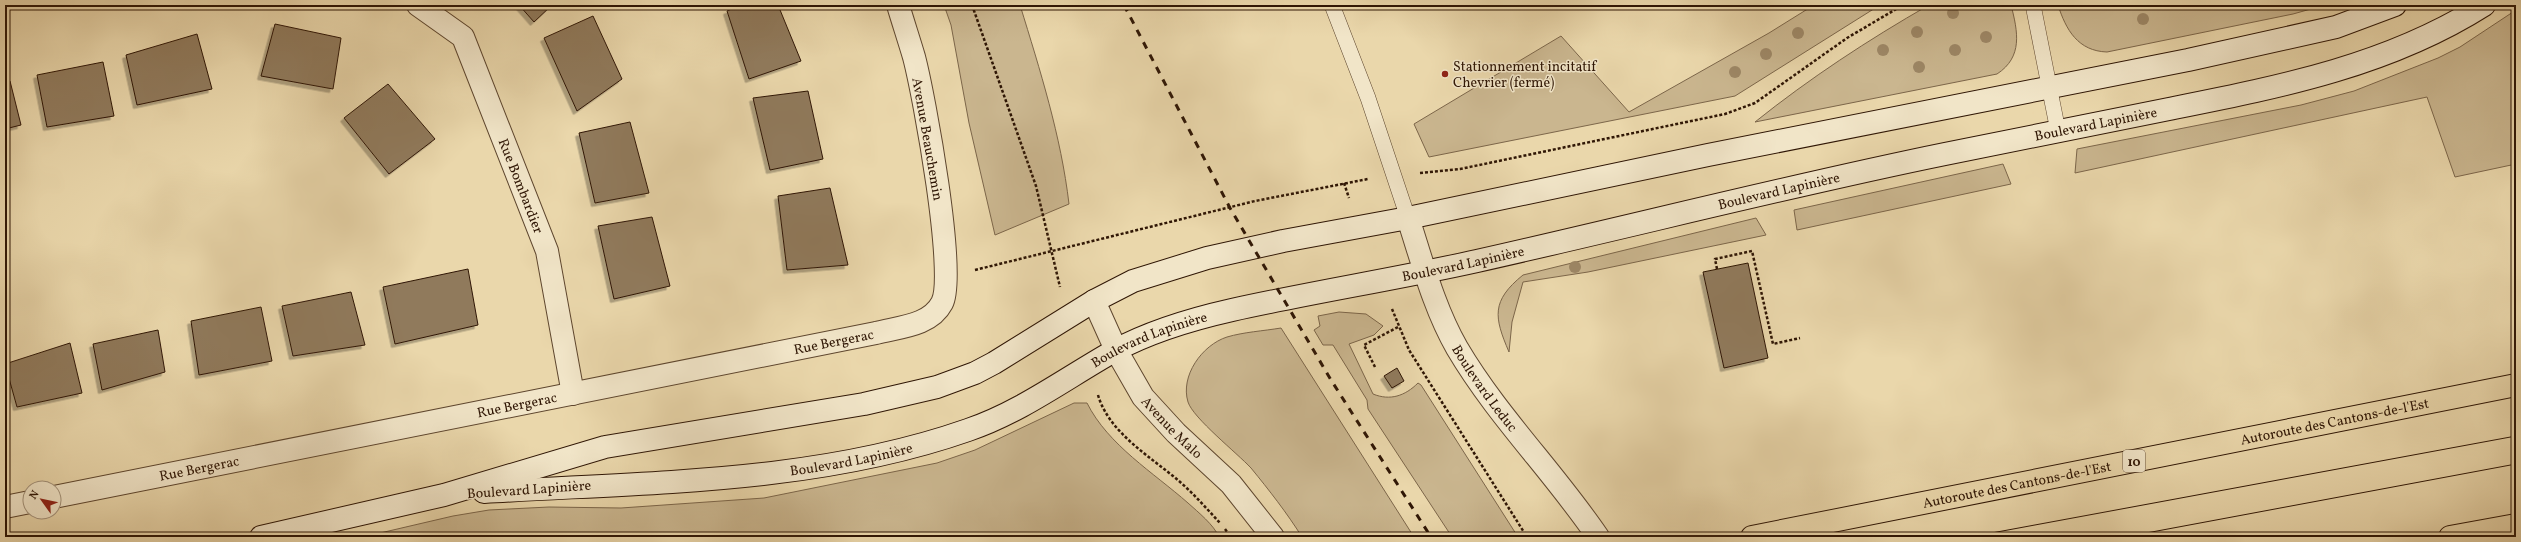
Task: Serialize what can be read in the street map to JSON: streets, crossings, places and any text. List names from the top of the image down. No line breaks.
{"streets":{"highway":["Autoroute des Cantons-de-l'Est","10"],"main road":["Boulevard Lapinière","Avenue Beauchemin","Rue Bombardier","Rue Bergerac","Boulevard Leduc","Avenue Malo"]},"crossings":[["Boulevard Lapinière","Boulevard Leduc"],["Boulevard Lapinière","Avenue Malo"],["Avenue Beauchemin","Rue Bergerac"],["Rue Bombardier","Rue Bergerac"]],"places":["Stationnement incitatif Chevrier (fermé)"],"north":"top left"}
